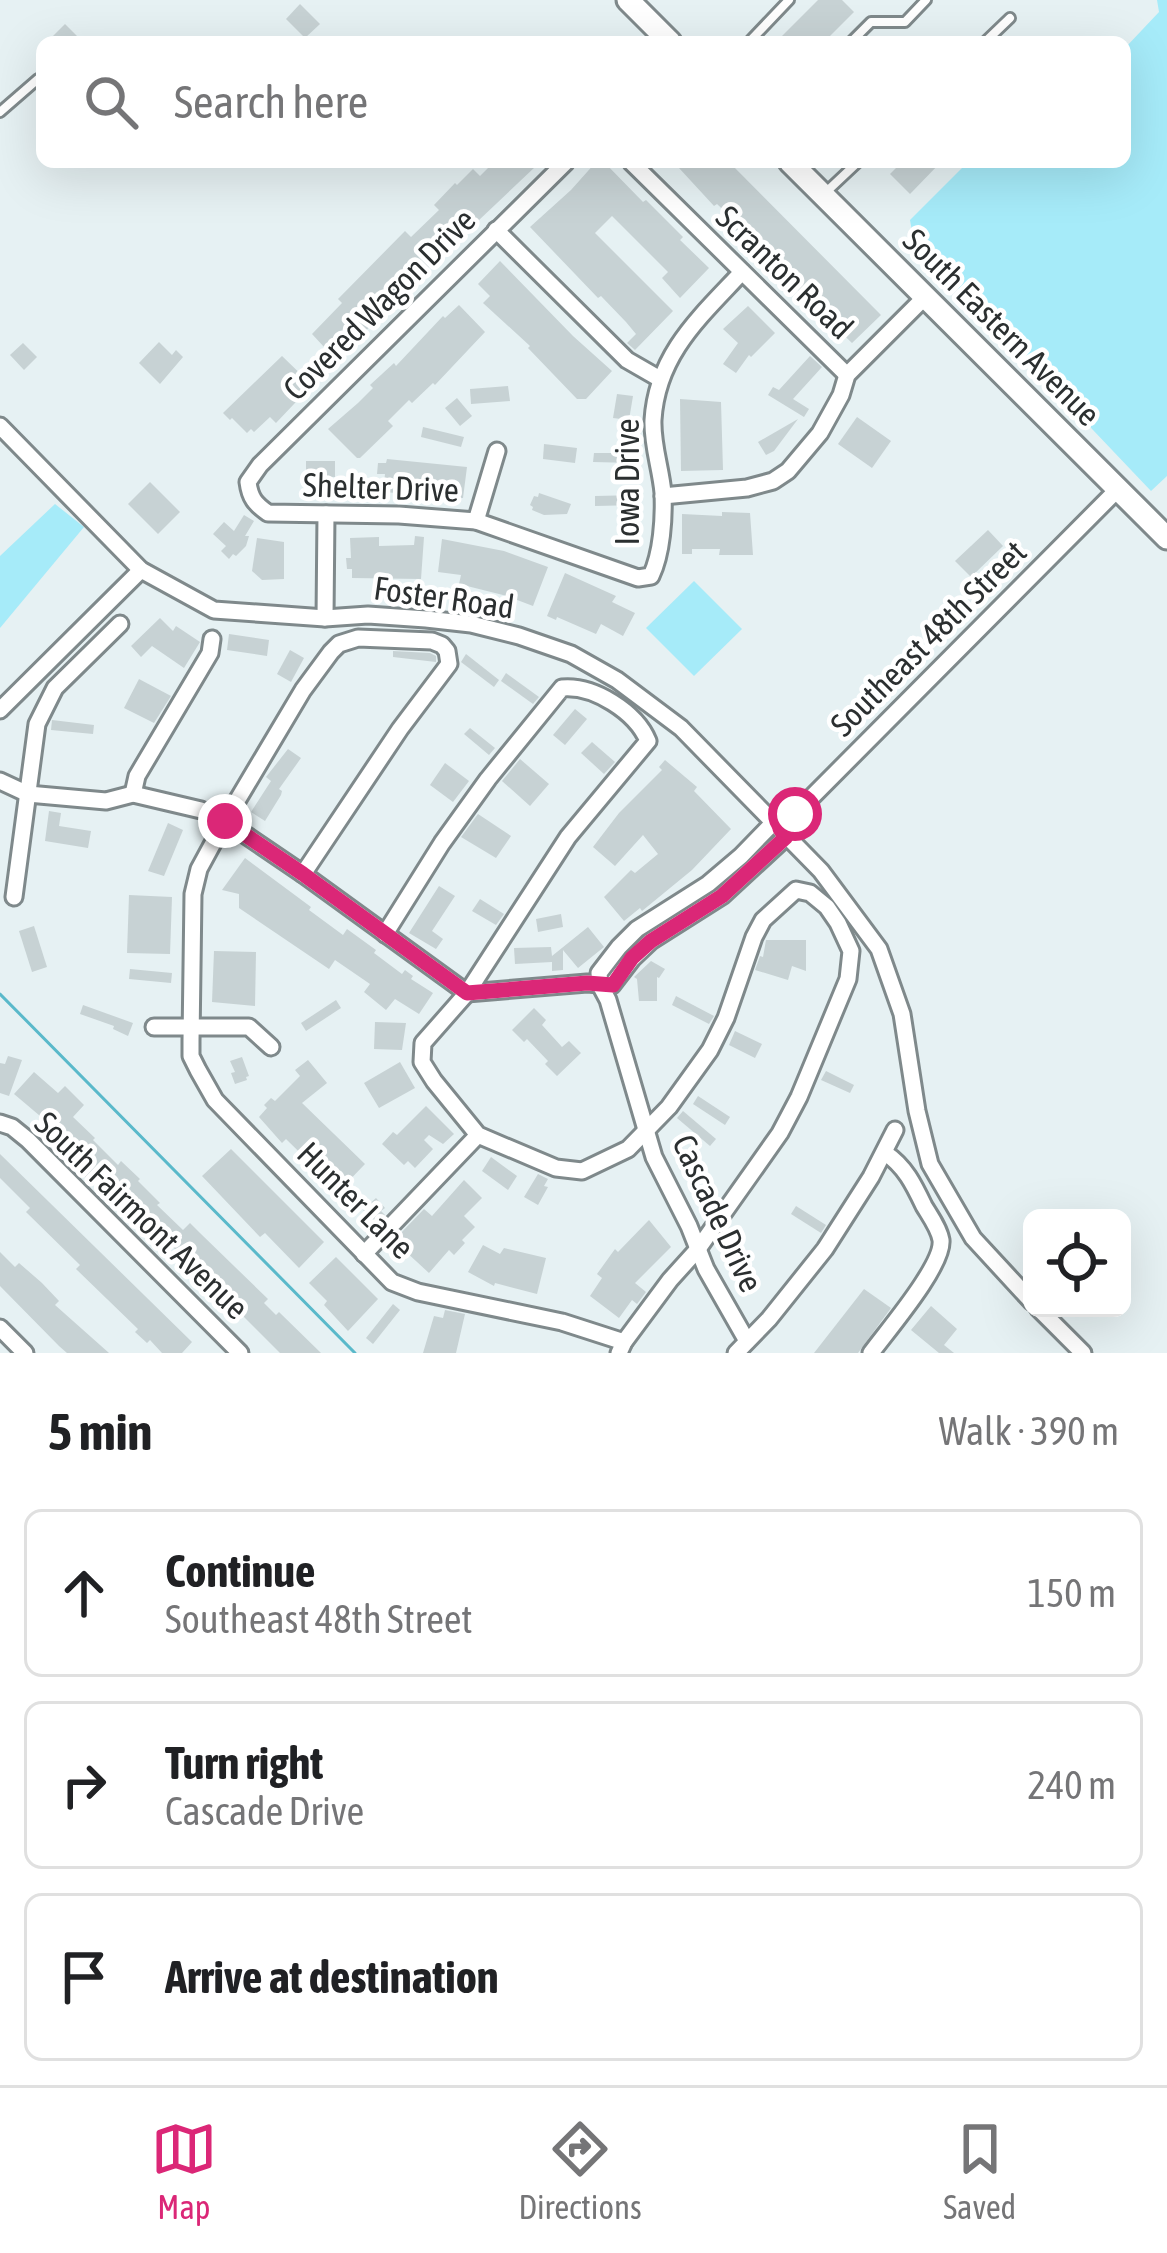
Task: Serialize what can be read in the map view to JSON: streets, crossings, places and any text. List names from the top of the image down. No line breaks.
{"streets":{"main road":["South Eastern Avenue"],"street":["Scranton Road","Covered Wagon Drive","Iowa Drive","Shelter Drive","Foster Road","Southeast 48th Street","Hunter Lane","Cascade Drive","South Fairmont Avenue"]},"crossings":[["Scranton Road","Iowa Drive"],["Covered Wagon Drive","Shelter Drive"],["South Eastern Avenue","Southeast 48th Street"],["Iowa Drive","Shelter Drive"],["Foster Road","Southeast 48th Street"],["Southeast 48th Street","Cascade Drive"]],"page":{"search":"Search here","heading":["5 min","Walk · 390 m"],"list":[["Continue","Southeast 48th Street","150 m"],["Turn right","Cascade Drive","240 m"],"Arrive at destination"],"nav":["Map","Directions","Saved"]}}
